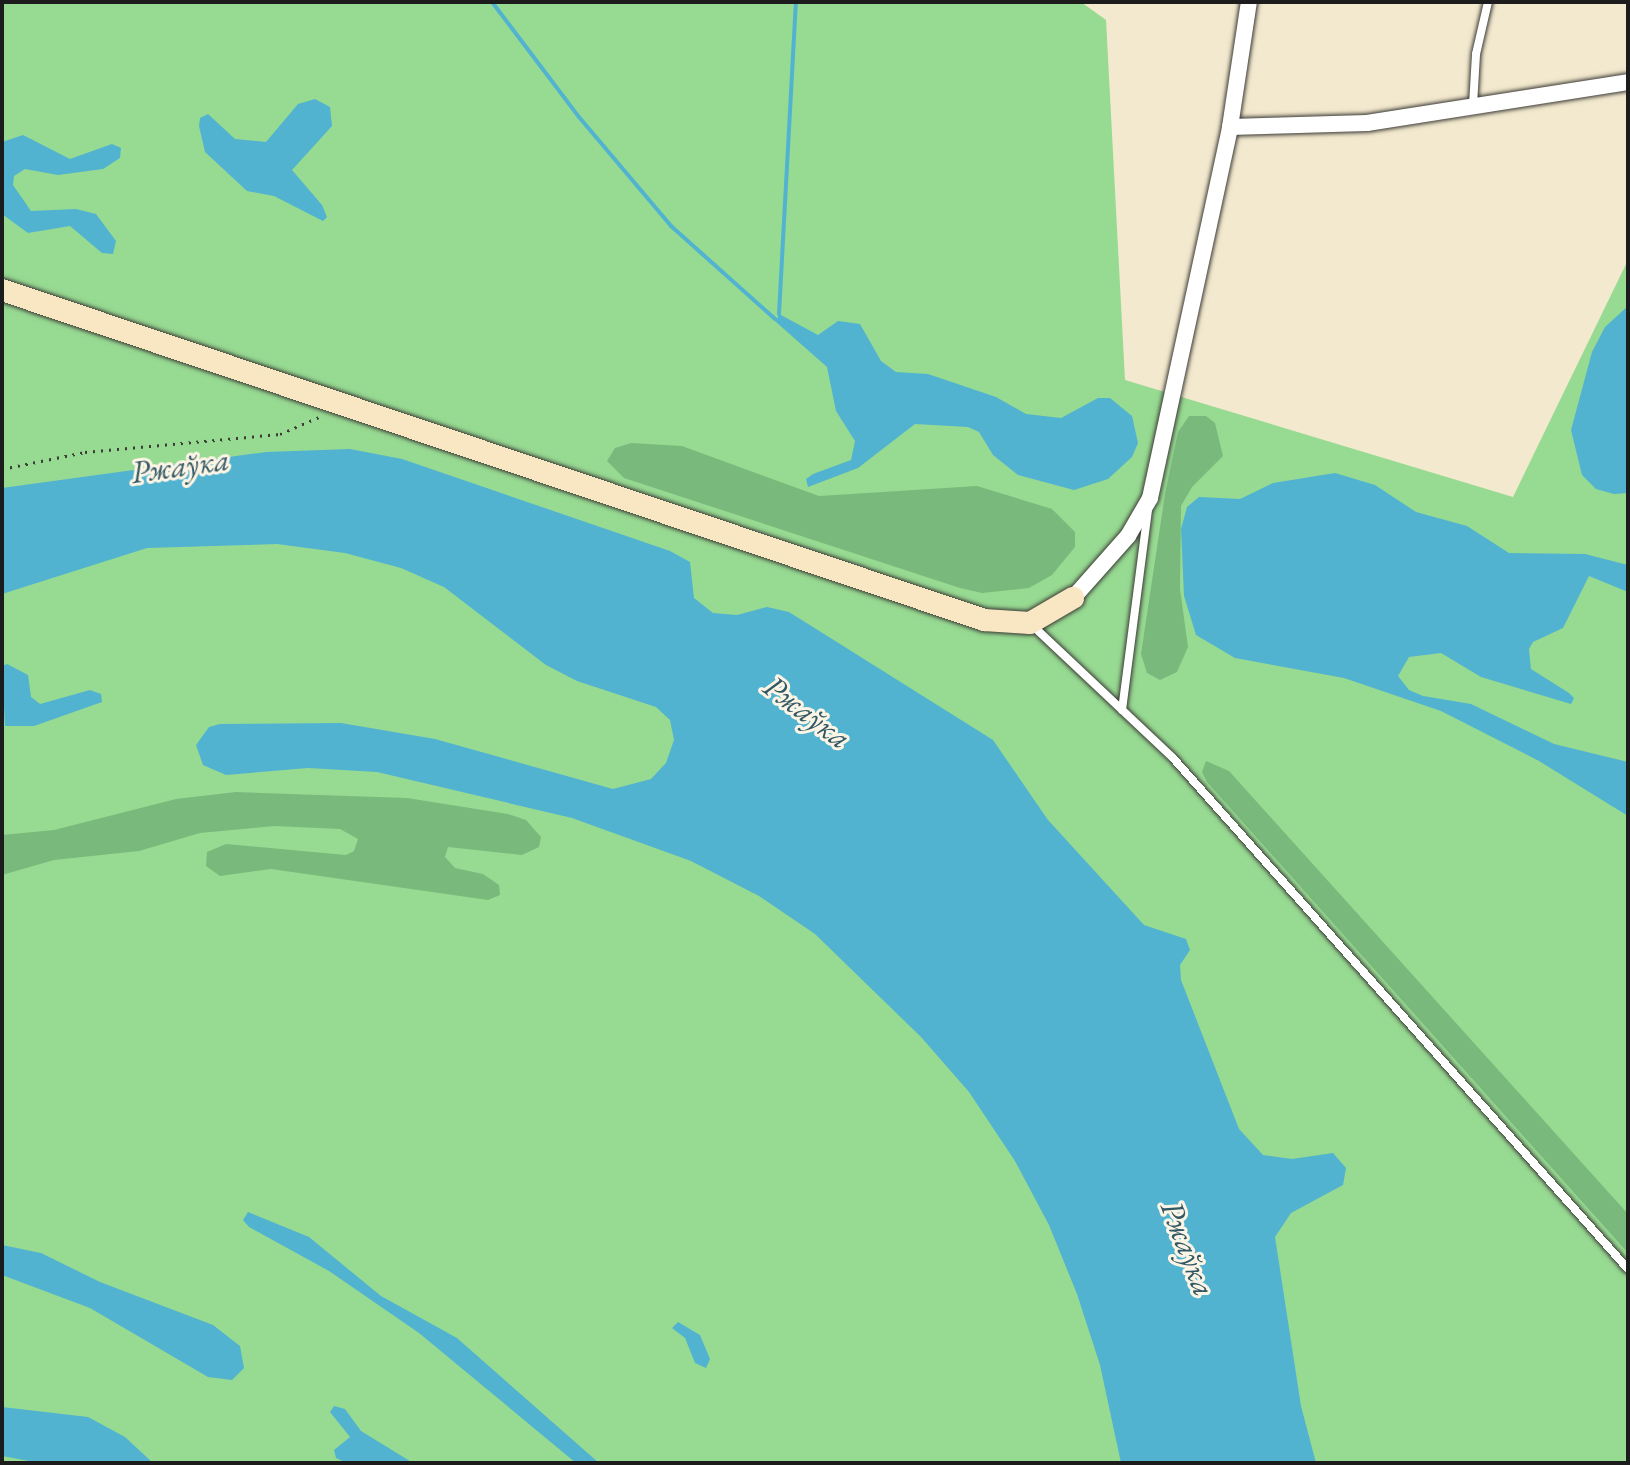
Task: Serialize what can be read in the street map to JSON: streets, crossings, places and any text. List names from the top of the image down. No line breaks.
{"water":["Ржаўка"]}
